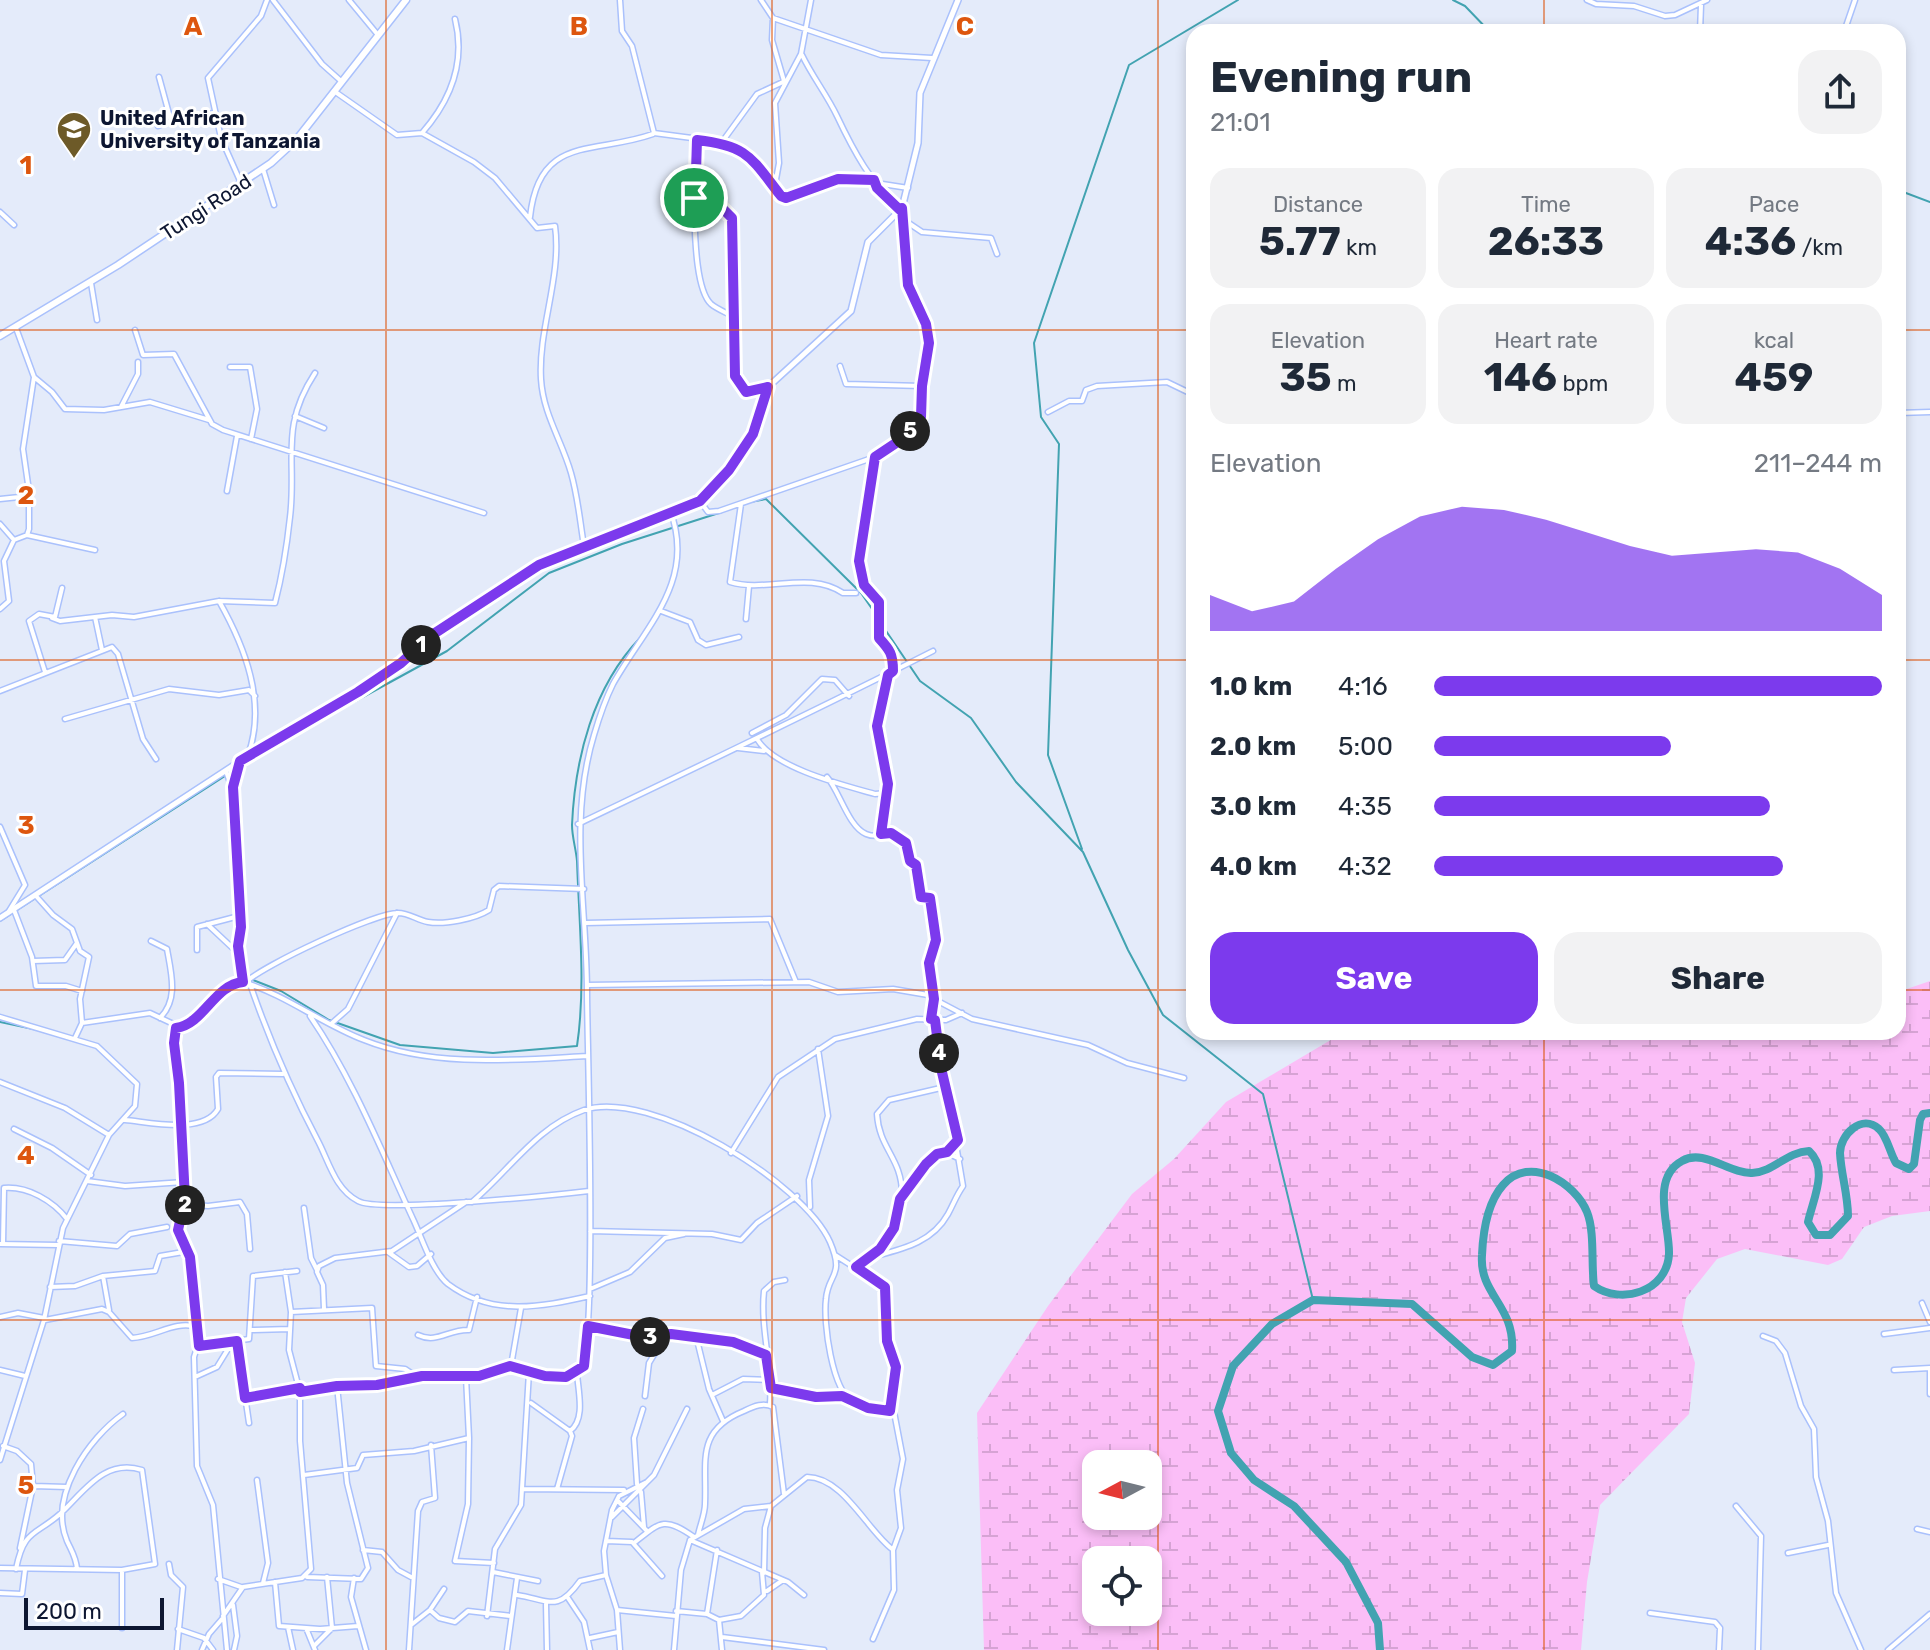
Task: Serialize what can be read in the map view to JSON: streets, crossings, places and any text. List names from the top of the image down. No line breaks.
{"streets":{"main road":["Tungi Road"]},"places":{"school or university":["United African University of Tanzania"]},"scale_bar":"200 m","north":"left","page":{"heading":["Evening run","21:01"],"stats":[["Distance","5.77 km"],["Time","26:33"],["Pace","4:36 /km"],["Elevation","35 m"],["Heart rate","146 bpm"],["kcal","459"]],"pins":["5","1","4","2","3"],"chart":["Elevation","211–244 m"],"list":[{"name":"1.0 km","note":"4:16"},{"name":"2.0 km","note":"5:00"},{"name":"3.0 km","note":"4:35"},{"name":"4.0 km","note":"4:32"}],"buttons":["Save","Share"],"scale":"200 m"},"grid":{"columns":["A","B","C"],"rows":["1","2","3","4","5"]}}
